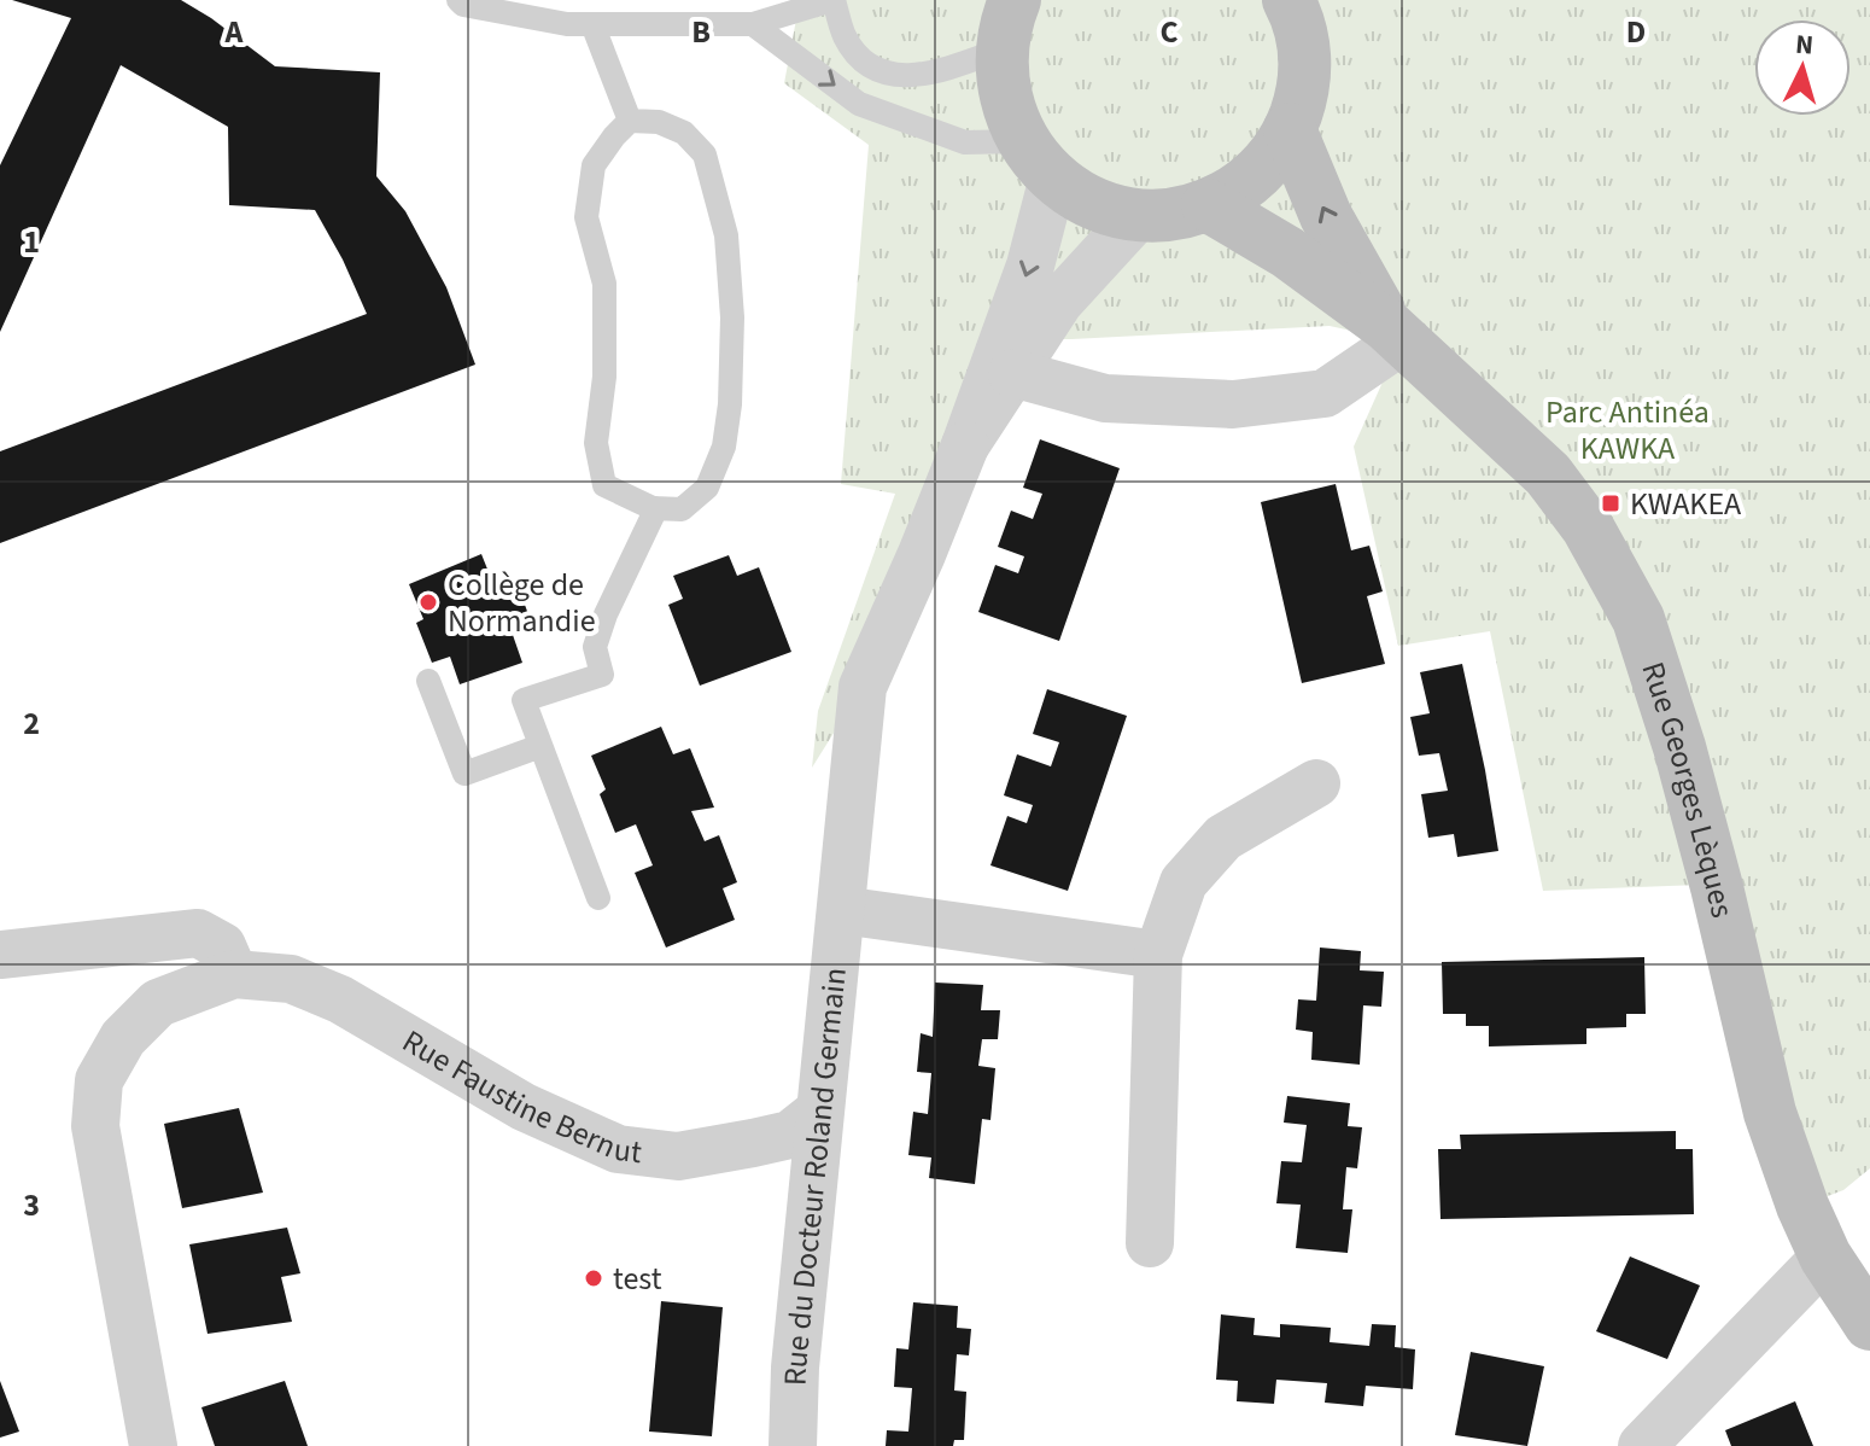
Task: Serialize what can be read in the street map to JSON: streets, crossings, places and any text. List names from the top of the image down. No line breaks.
{"streets":{"main road":["Rue Georges Lèques"],"street":["Rue Faustine Bernut","Rue du Docteur Roland Germain"]},"crossings":[["Rue Faustine Bernut","Rue du Docteur Roland Germain"]],"parks":["Parc Antinéa KAWKA"],"places":{"transit":["KWAKEA"],"other":["Collège de Normandie","test"]},"north":"top","grid":{"columns":["A","B","C","D"],"rows":["1","2","3"]}}
